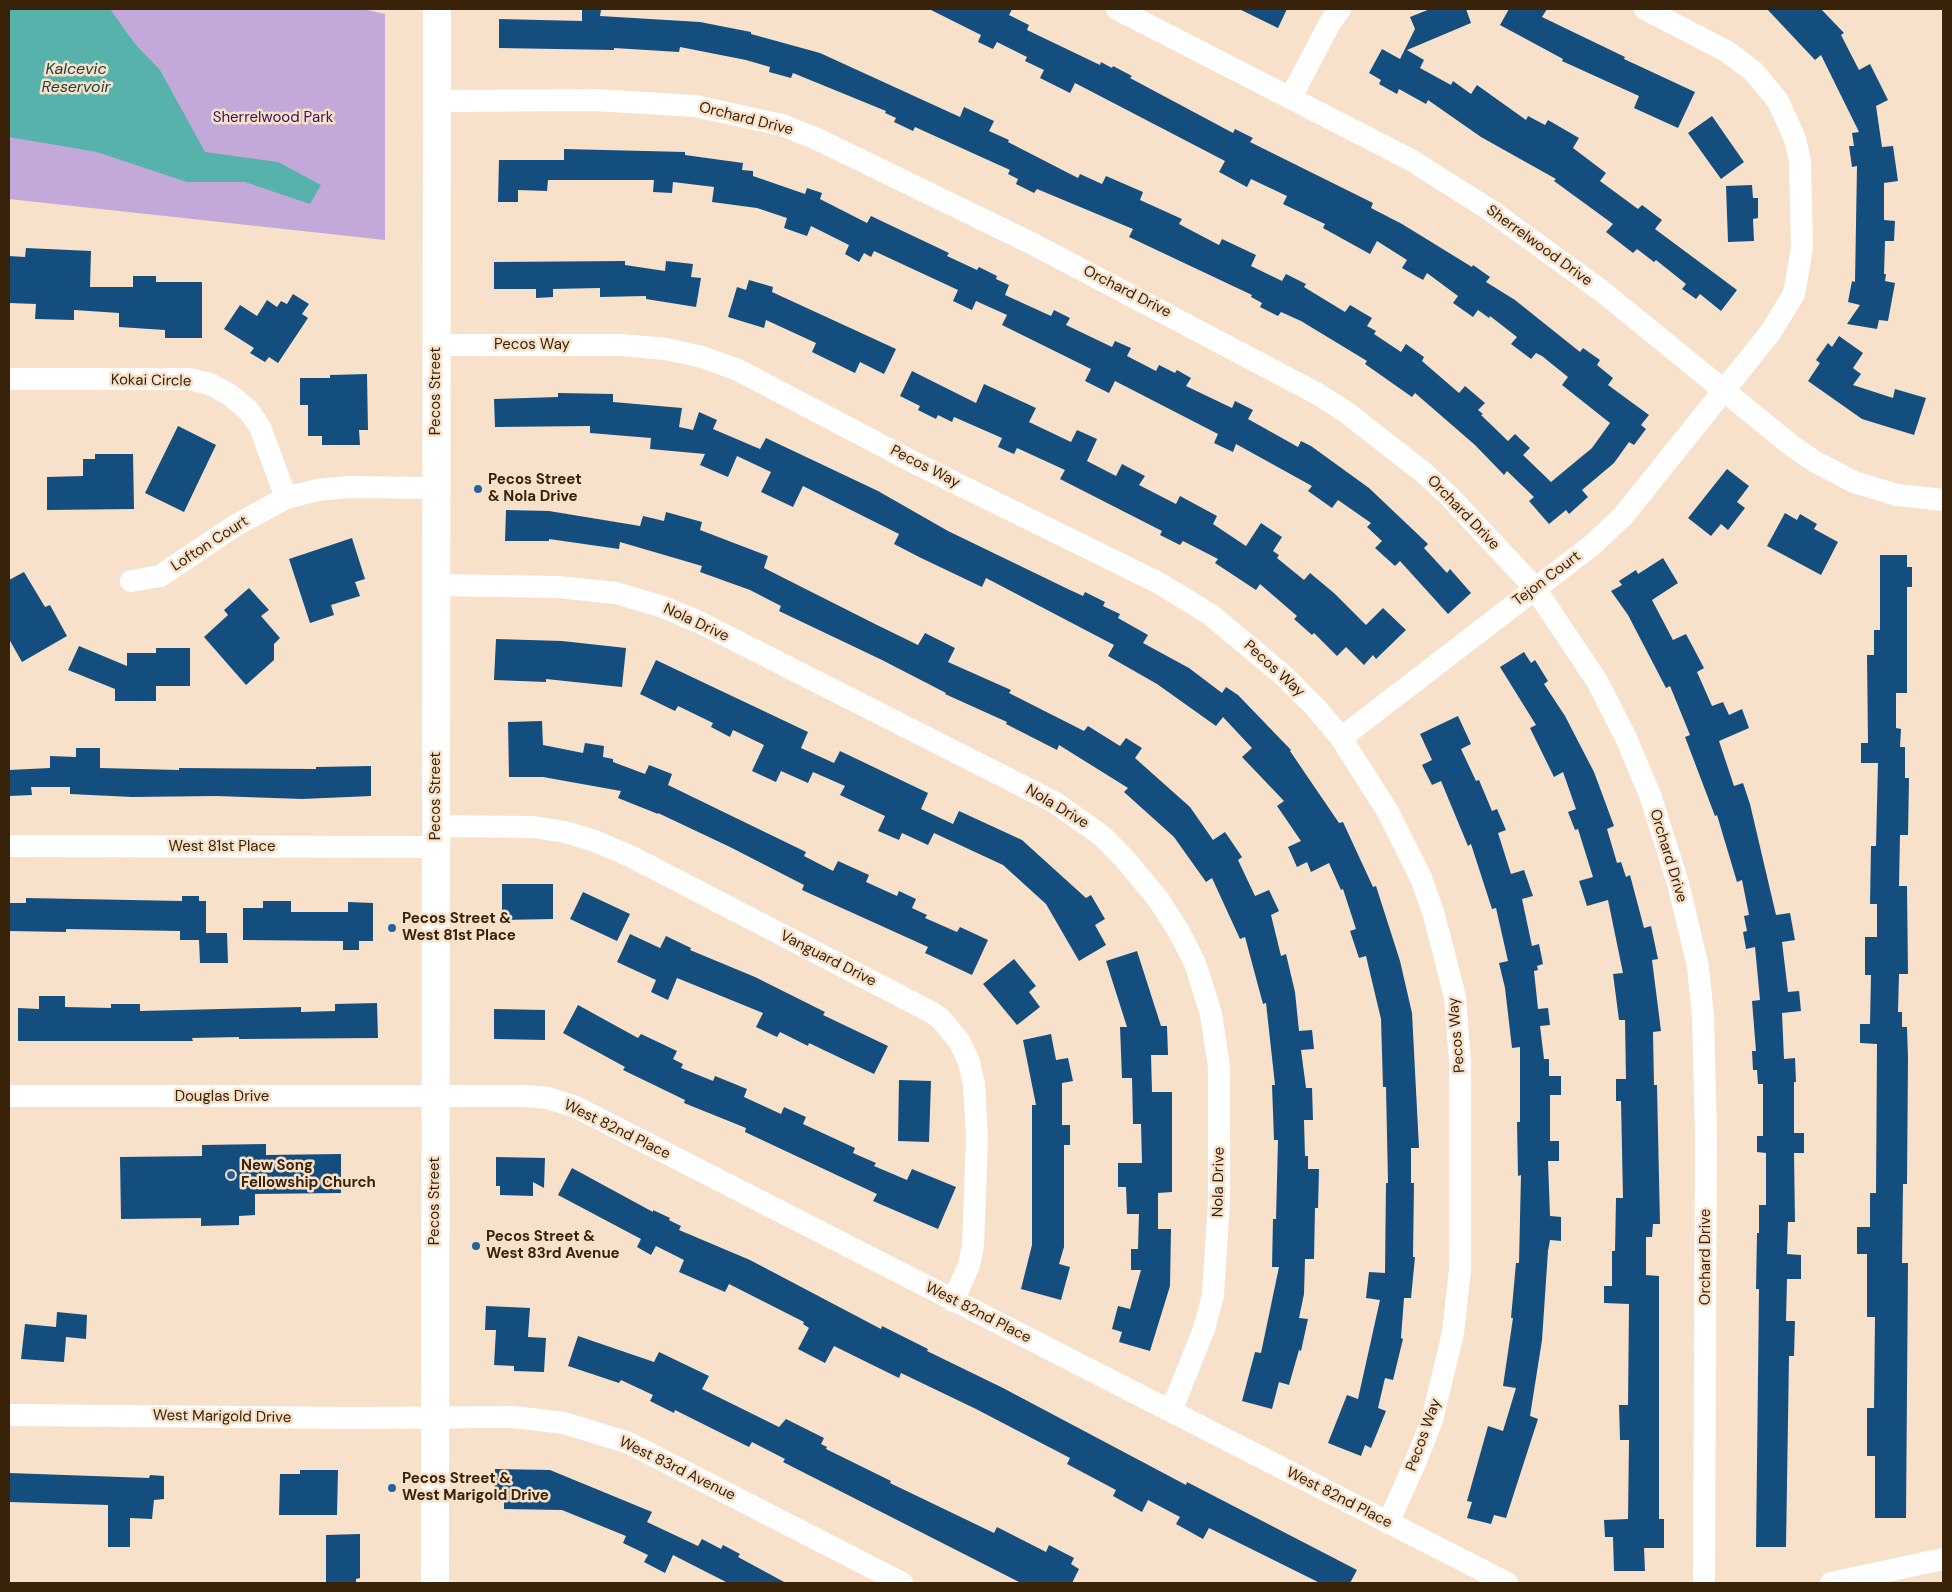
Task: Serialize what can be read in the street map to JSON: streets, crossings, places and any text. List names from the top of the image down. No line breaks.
{"streets":{"main road":["Pecos Street"],"street":["Orchard Drive","Sherrelwood Drive","Pecos Way","Kokai Circle","Lofton Court","Tejon Court","Nola Drive","West 81st Place","Vanguard Drive","Douglas Drive","West 82nd Place","West Marigold Drive","West 83rd Avenue"]},"crossings":[["Orchard Drive","Pecos Street"],["Orchard Drive","Tejon Court"],["Sherrelwood Drive","Tejon Court"],["Pecos Way","Pecos Street"],["Pecos Way","Tejon Court"],["Pecos Way","West 82nd Place"],["Kokai Circle","Lofton Court"],["Pecos Street","Nola Drive"],["Pecos Street","West 81st Place"],["Pecos Street","Vanguard Drive"],["Pecos Street","Douglas Drive"],["Pecos Street","West 82nd Place"],["Pecos Street","West Marigold Drive"],["Pecos Street","West 83rd Avenue"],["Nola Drive","West 82nd Place"],["West 81st Place","Vanguard Drive"],["Vanguard Drive","West 82nd Place"],["Douglas Drive","West 82nd Place"],["West Marigold Drive","West 83rd Avenue"]],"water":["Kalcevic Reservoir"],"parks":["Sherrelwood Park"],"places":["Pecos Street & Nola Drive","Pecos Street & West 81st Place","New Song Fellowship Church","Pecos Street & West 83rd Avenue","Pecos Street & West Marigold Drive"]}
